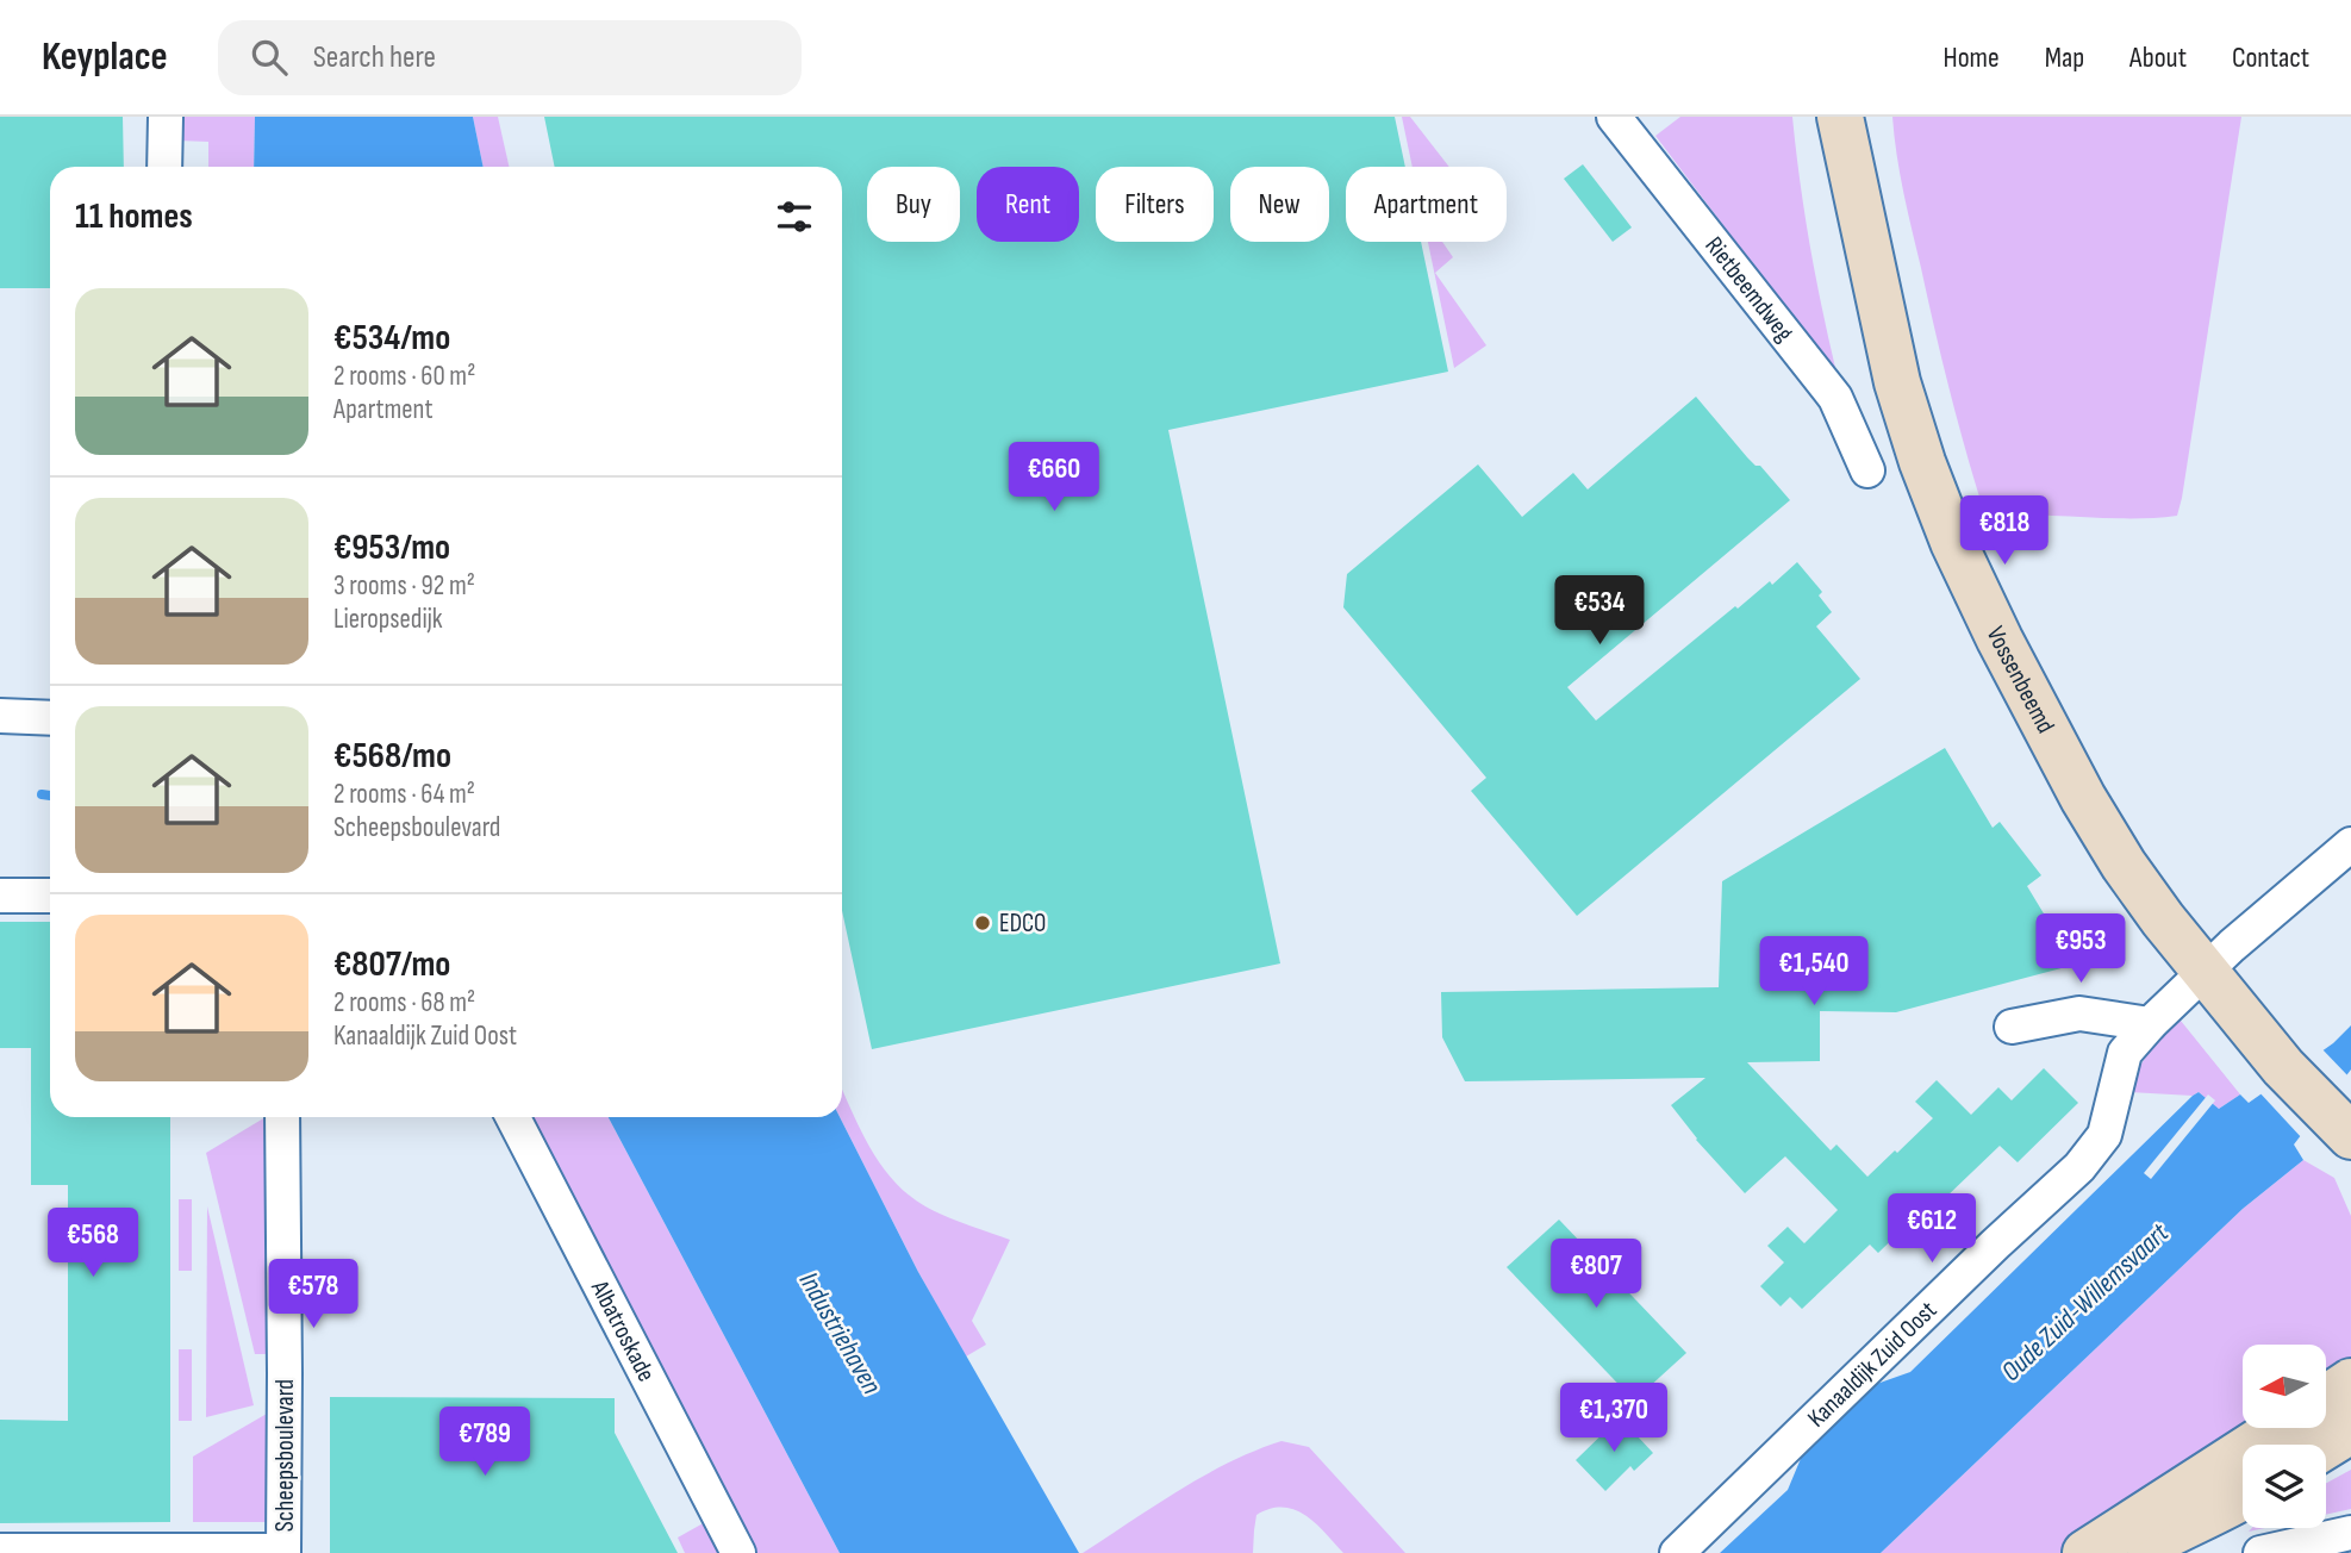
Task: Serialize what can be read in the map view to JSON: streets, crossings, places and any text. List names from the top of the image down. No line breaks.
{"streets":{"main road":["Vossenbeemd"],"street":["Rietbeemdweg","Albatroskade","Kanaaldijk Zuid Oost","Scheepsboulevard"]},"crossings":[["Vossenbeemd","Kanaaldijk Zuid Oost"]],"water":["Oude Zuid-Willemsvaart","Industriehaven"],"places":["EDCO"],"north":"left","page":{"header":"Keyplace","search":"Search here","nav":["Home","Map","About","Contact"],"chip":["Buy","Rent","Filters","New","Apartment"],"heading":"11 homes","list":[{"name":"€534/mo","note":"2 rooms · 60 m² · Apartment"},{"name":"€953/mo","note":"3 rooms · 92 m² · Lieropsedijk"},{"name":"€568/mo","note":"2 rooms · 64 m² · Scheepsboulevard"},{"name":"€807/mo","note":"2 rooms · 68 m² · Kanaaldijk Zuid Oost"}],"price":["€660","€818","€534","€953","€1,540","€612","€568","€807","€578","€1,370","€789"]}}
